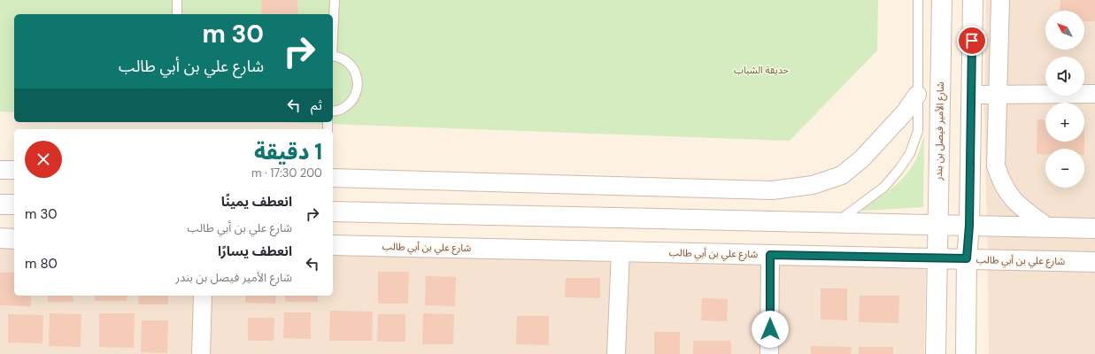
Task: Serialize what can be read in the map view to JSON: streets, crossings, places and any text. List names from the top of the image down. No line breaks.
{"streets":{"street":["شارع الأمير فيصل بن بندر","شارع علي بن أبي طالب"]},"crossings":[["شارع الأمير فيصل بن بندر","شارع علي بن أبي طالب"]],"parks":["حديقة الشباب"],"north":"top left","page":{"map_buttons":["+","−"],"turn":["30 m","شارع علي بن أبي طالب"],"then":"ثم","heading":["1 دقيقة","200 m · 17:30"],"list":[{"name":"انعطف يمينًا","note":"شارع علي بن أبي طالب","value":"30 m"},{"name":"انعطف يسارًا","note":"شارع الأمير فيصل بن بندر","value":"80 m"}]}}
